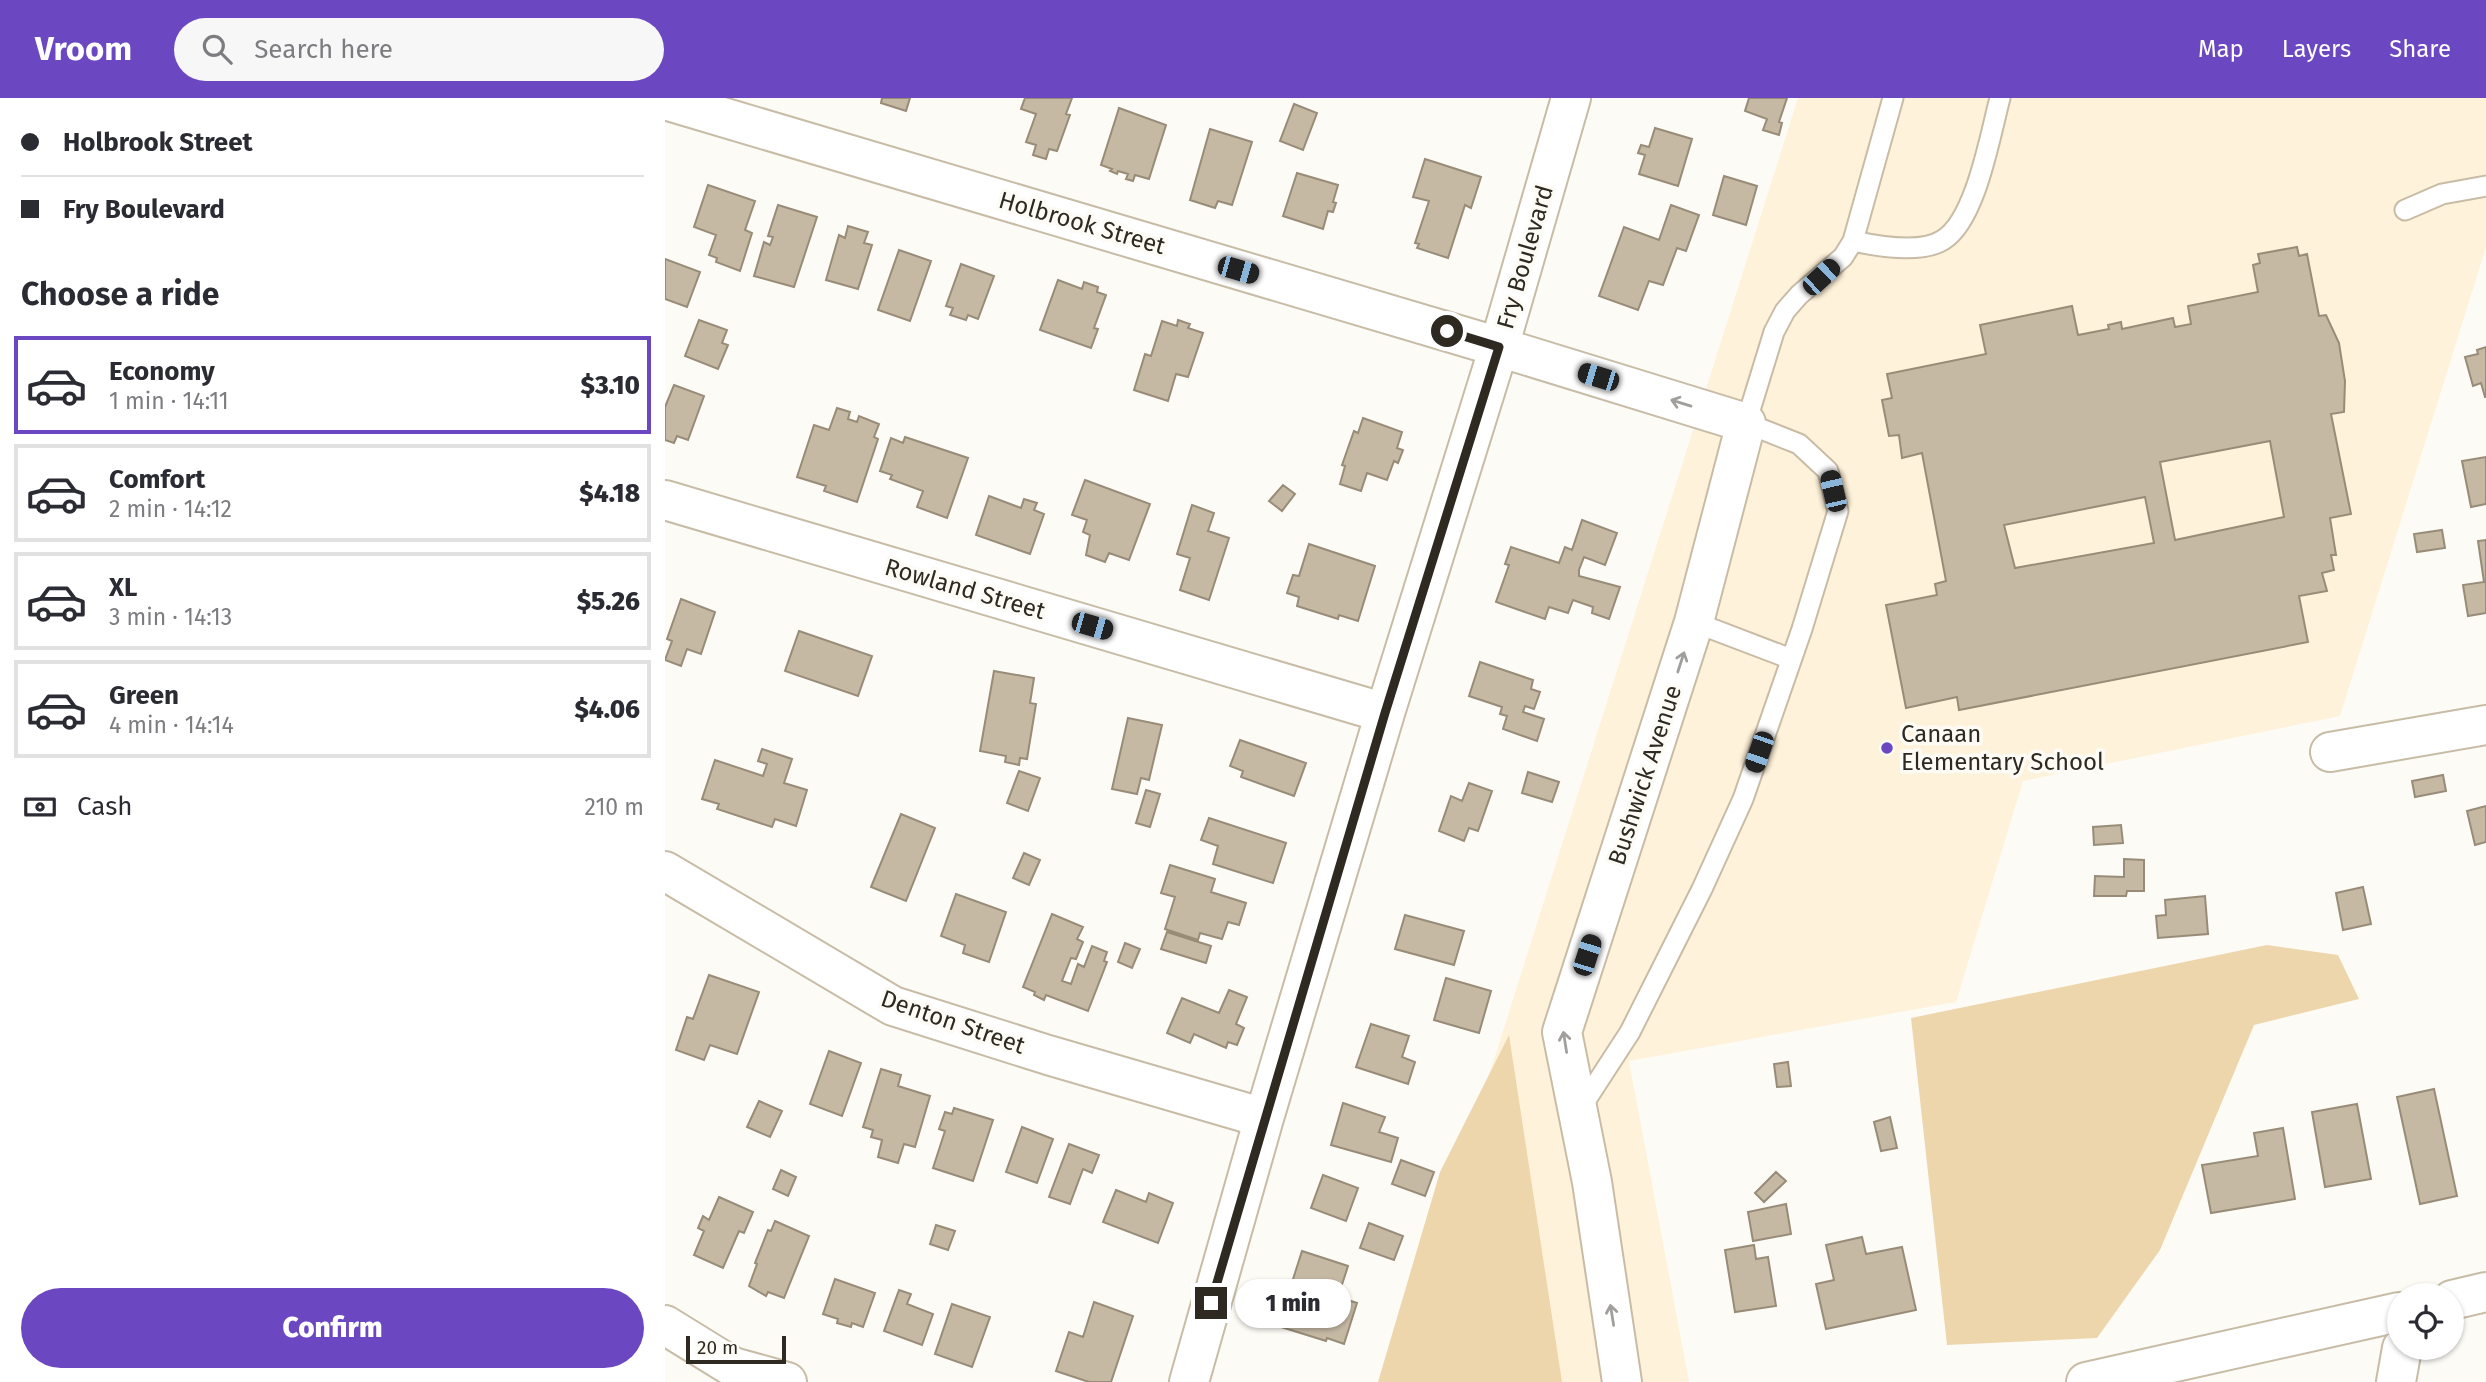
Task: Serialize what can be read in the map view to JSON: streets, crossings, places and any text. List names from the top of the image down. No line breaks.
{"streets":{"street":["Holbrook Street","Fry Boulevard","Rowland Street","Bushwick Avenue","Denton Street"]},"crossings":[["Holbrook Street","Fry Boulevard"],["Fry Boulevard","Rowland Street"],["Fry Boulevard","Denton Street"]],"one_way":["Bushwick Avenue"],"places":["Canaan Elementary School"],"scale_bar":"20 m","page":{"header":"Vroom","search":"Search here","nav":["Map","Layers","Share"],"banner":["Holbrook Street","Fry Boulevard"],"heading":"Choose a ride","list":[{"name":"Economy","note":"1 min · 14:11","value":"$3.10"},{"name":"Comfort","note":"2 min · 14:12","value":"$4.18"},{"name":"XL","note":"3 min · 14:13","value":"$5.26"},{"name":"Green","note":"4 min · 14:14","value":"$4.06"}],"pay":["Cash","210 m"],"buttons":"Confirm","bubble":"1 min","scale":"20 m"}}
